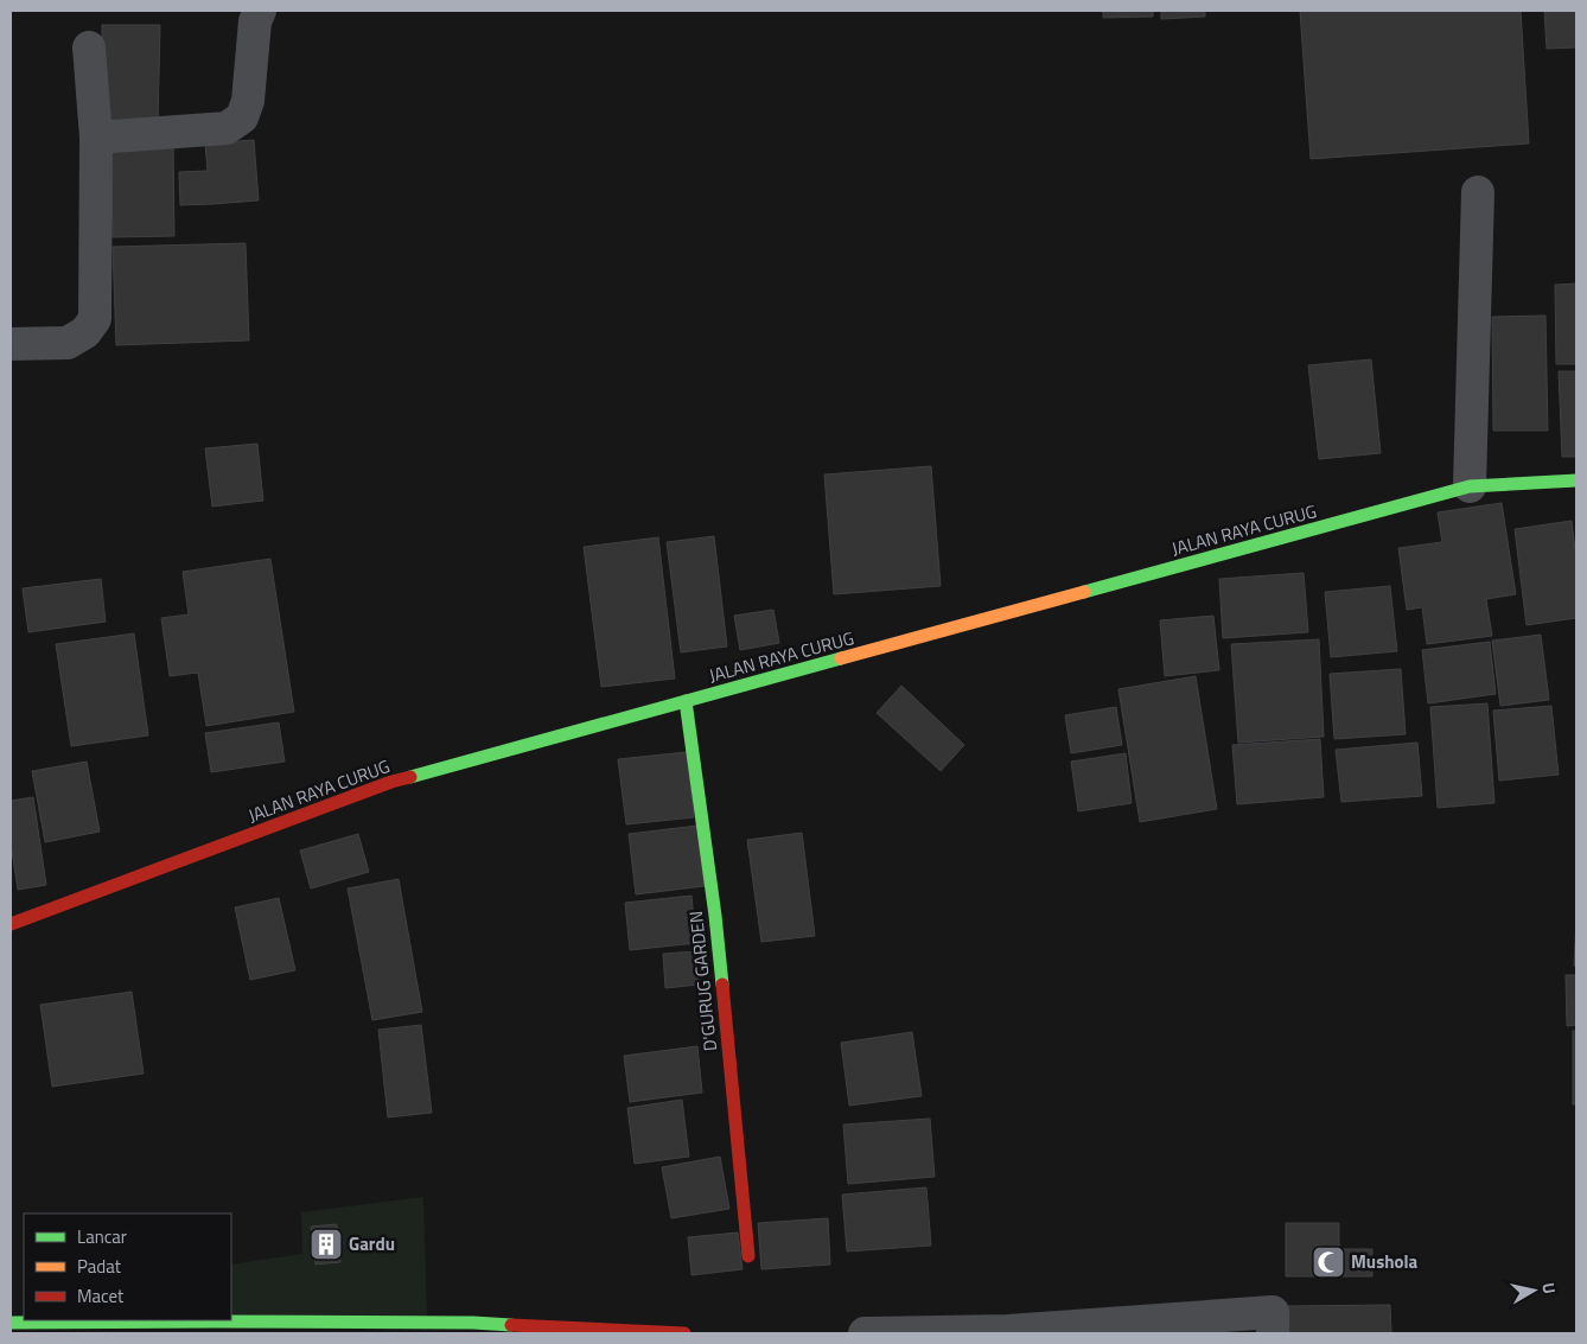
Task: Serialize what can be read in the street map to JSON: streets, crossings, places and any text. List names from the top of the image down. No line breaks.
{"streets":{"main road":["JALAN RAYA CURUG","D'GURUG GARDEN"]},"crossings":[["JALAN RAYA CURUG","D'GURUG GARDEN"]],"places":{"building":["Gardu"],"mosque":["Mushola"]},"legend":["Lancar","Padat","Macet"],"north":"right"}
